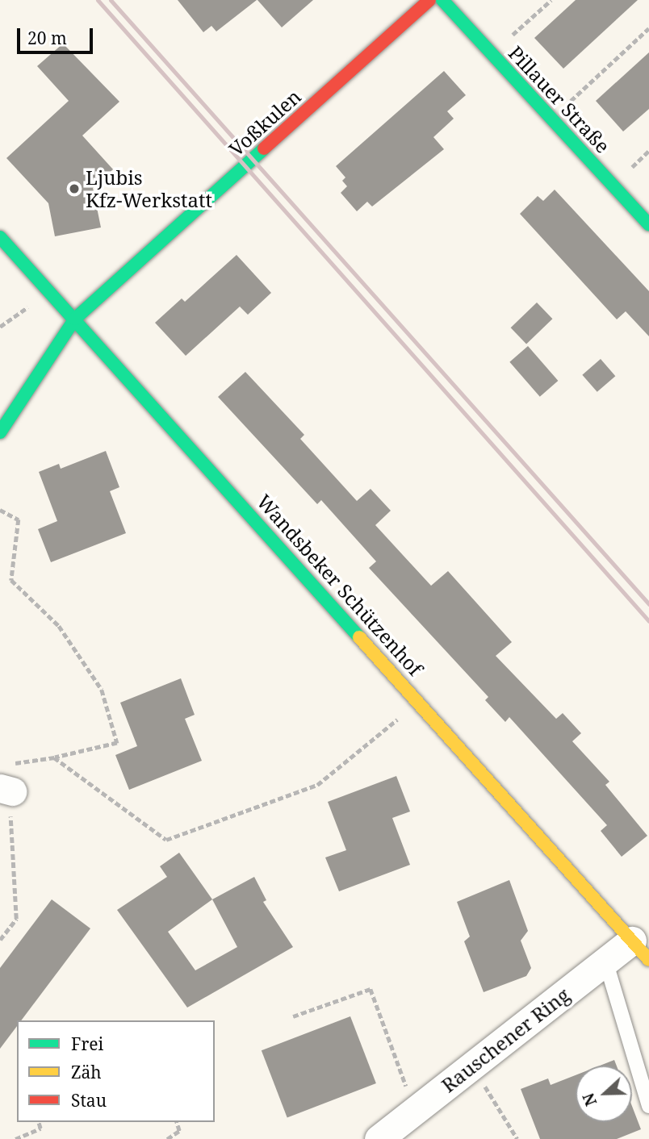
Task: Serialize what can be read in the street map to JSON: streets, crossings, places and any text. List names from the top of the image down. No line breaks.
{"streets":{"street":["Pillauer Straße","Voßkulen","Wandsbeker Schützenhof","Rauschener Ring"]},"crossings":[["Voßkulen","Wandsbeker Schützenhof"],["Wandsbeker Schützenhof","Rauschener Ring"]],"places":["Ljubis Kfz-Werkstatt"],"legend":["Frei","Zäh","Stau"],"scale_bar":"20 m","north":"left"}
